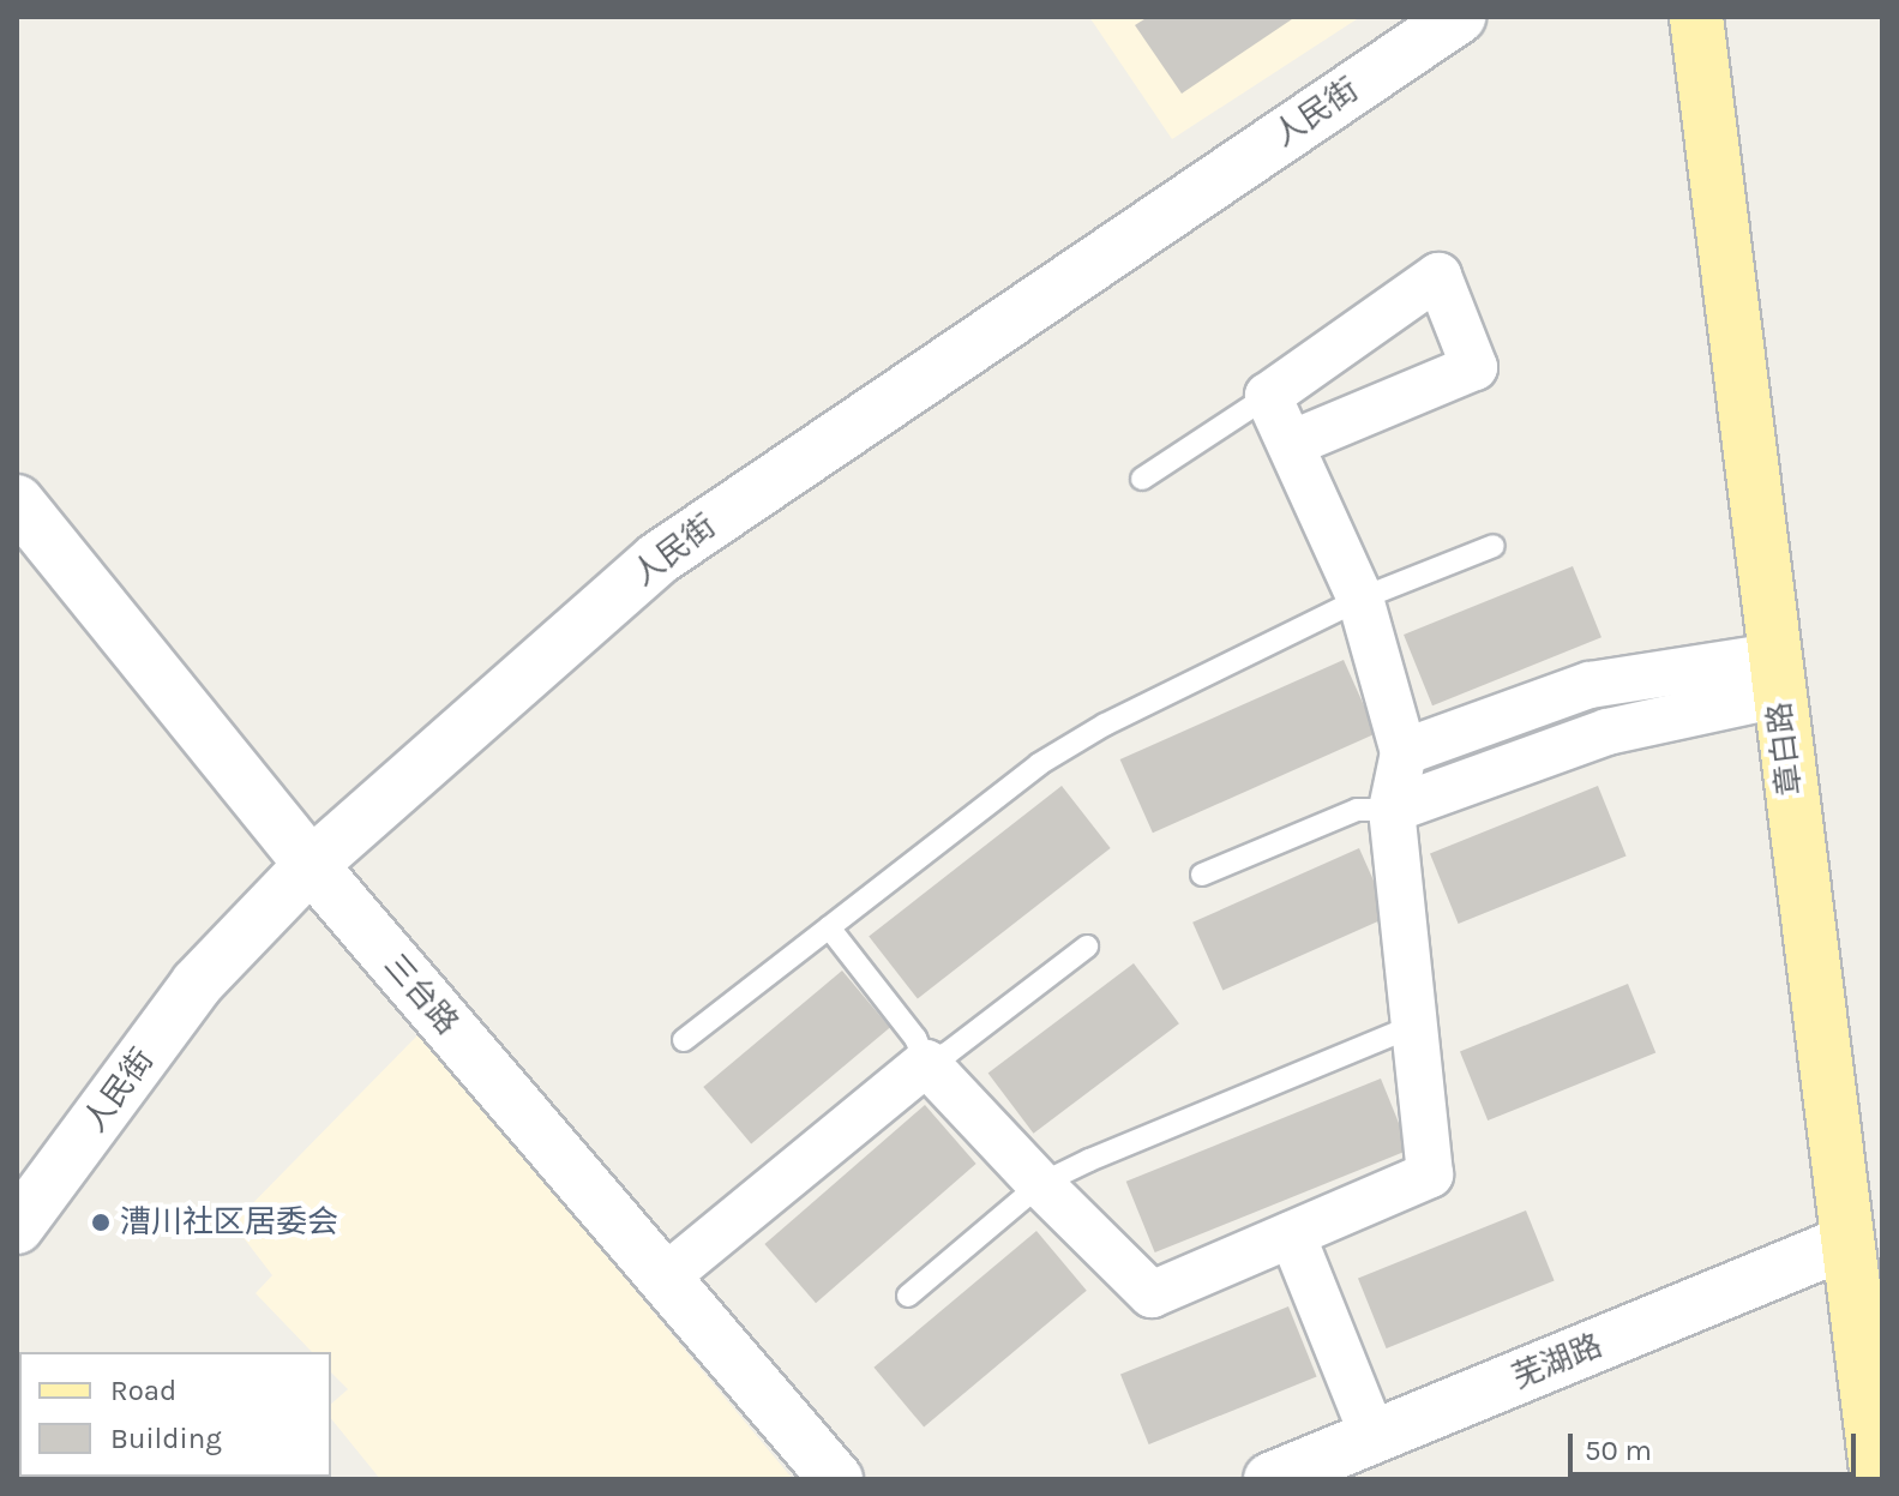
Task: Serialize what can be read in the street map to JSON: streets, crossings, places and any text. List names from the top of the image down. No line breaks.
{"streets":{"main road":["章白路"],"street":["人民街","三台路","芜湖路"]},"crossings":[["人民街","三台路"],["章白路","芜湖路"]],"places":["漕川社区居委会"],"legend":["Road","Building"],"scale_bar":"50 m"}
